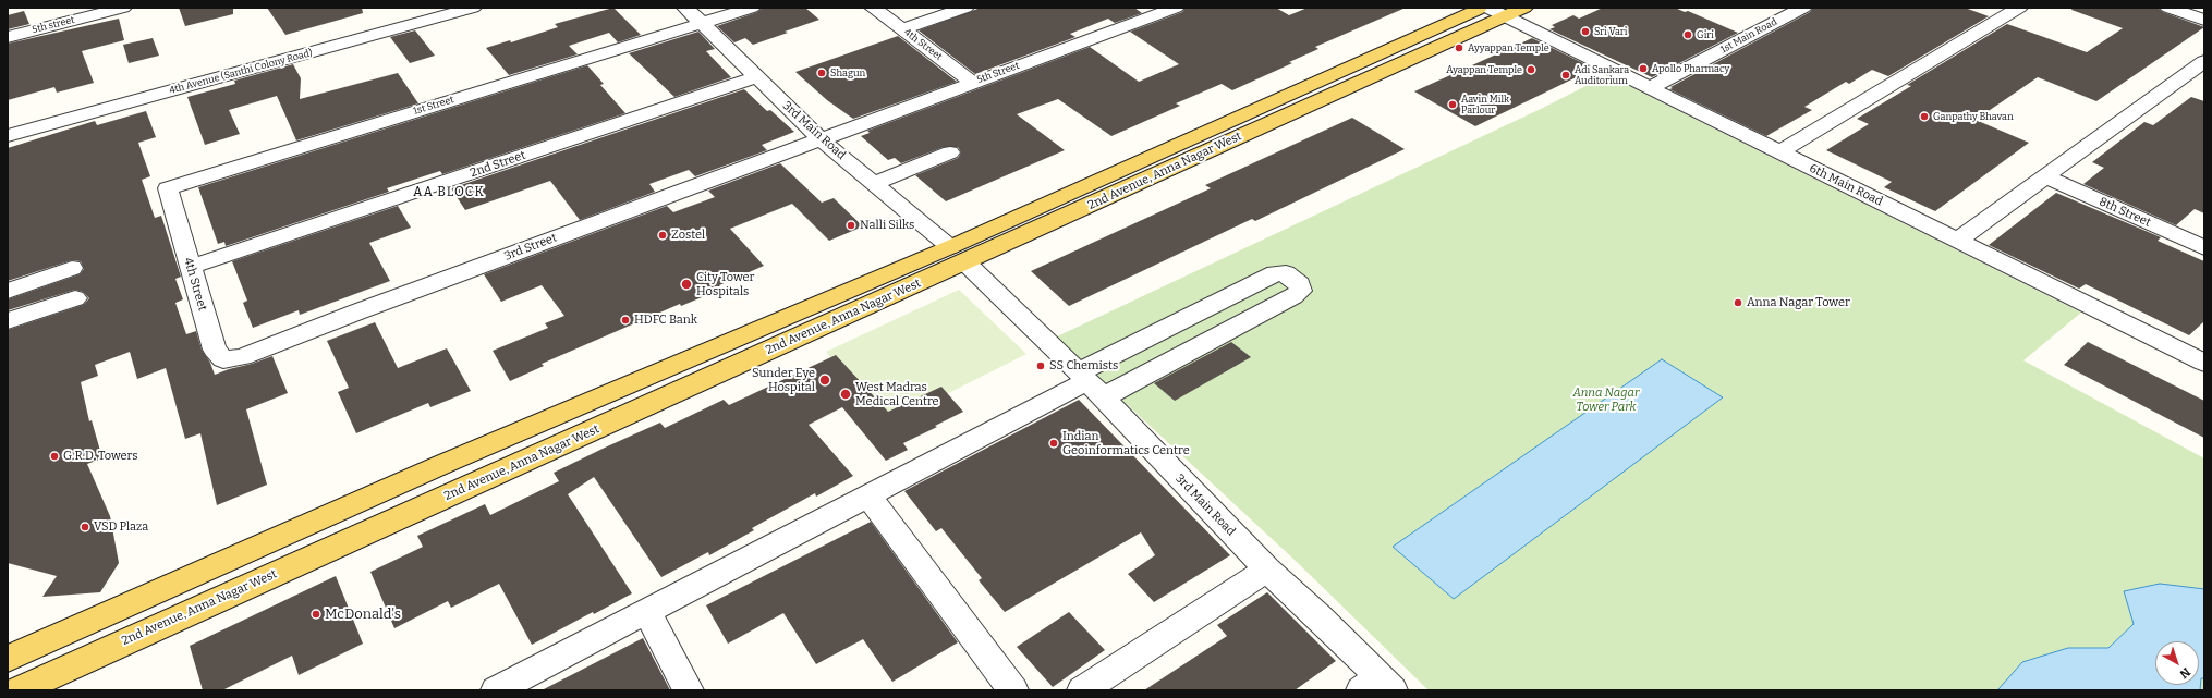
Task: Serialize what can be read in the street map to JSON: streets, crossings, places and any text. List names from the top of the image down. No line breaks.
{"streets":{"main road":["2nd Avenue, Anna Nagar West"],"street":["5th street","1st Main Road","4th Street","4th Avenue (Santhi Colony Road)","5th Street","1st Street","3rd Main Road","2nd Street","6th Main Road","8th Street","3rd Street"]},"crossings":[["1st Main Road","6th Main Road"],["4th Street","5th Street"],["4th Street","1st Street"],["4th Street","2nd Street"],["4th Street","3rd Street"],["5th Street","3rd Main Road"],["5th Street","3rd Street"],["1st Street","3rd Main Road"],["3rd Main Road","2nd Street"],["3rd Main Road","2nd Avenue, Anna Nagar West"],["3rd Main Road","3rd Street"],["2nd Avenue, Anna Nagar West","6th Main Road"]],"districts":["AA BLOCK"],"parks":["Anna Nagar Tower Park"],"places":["Sri Vari","Giri","Ayyappan Temple","Apollo Pharmacy","Ayappan Temple","Shagun","Adi Sankara Auditorium","Aavin Milk Parlour","Ganpathy Bhavan","Nalli Silks","Zostel","City Tower Hospitals","Anna Nagar Tower","HDFC Bank","SS Chemists","Sunder Eye Hospital","West Madras Medical Centre","Indian Geoinformatics Centre","G.R.D. Towers","VSD Plaza","McDonald's"],"north":"bottom right"}
